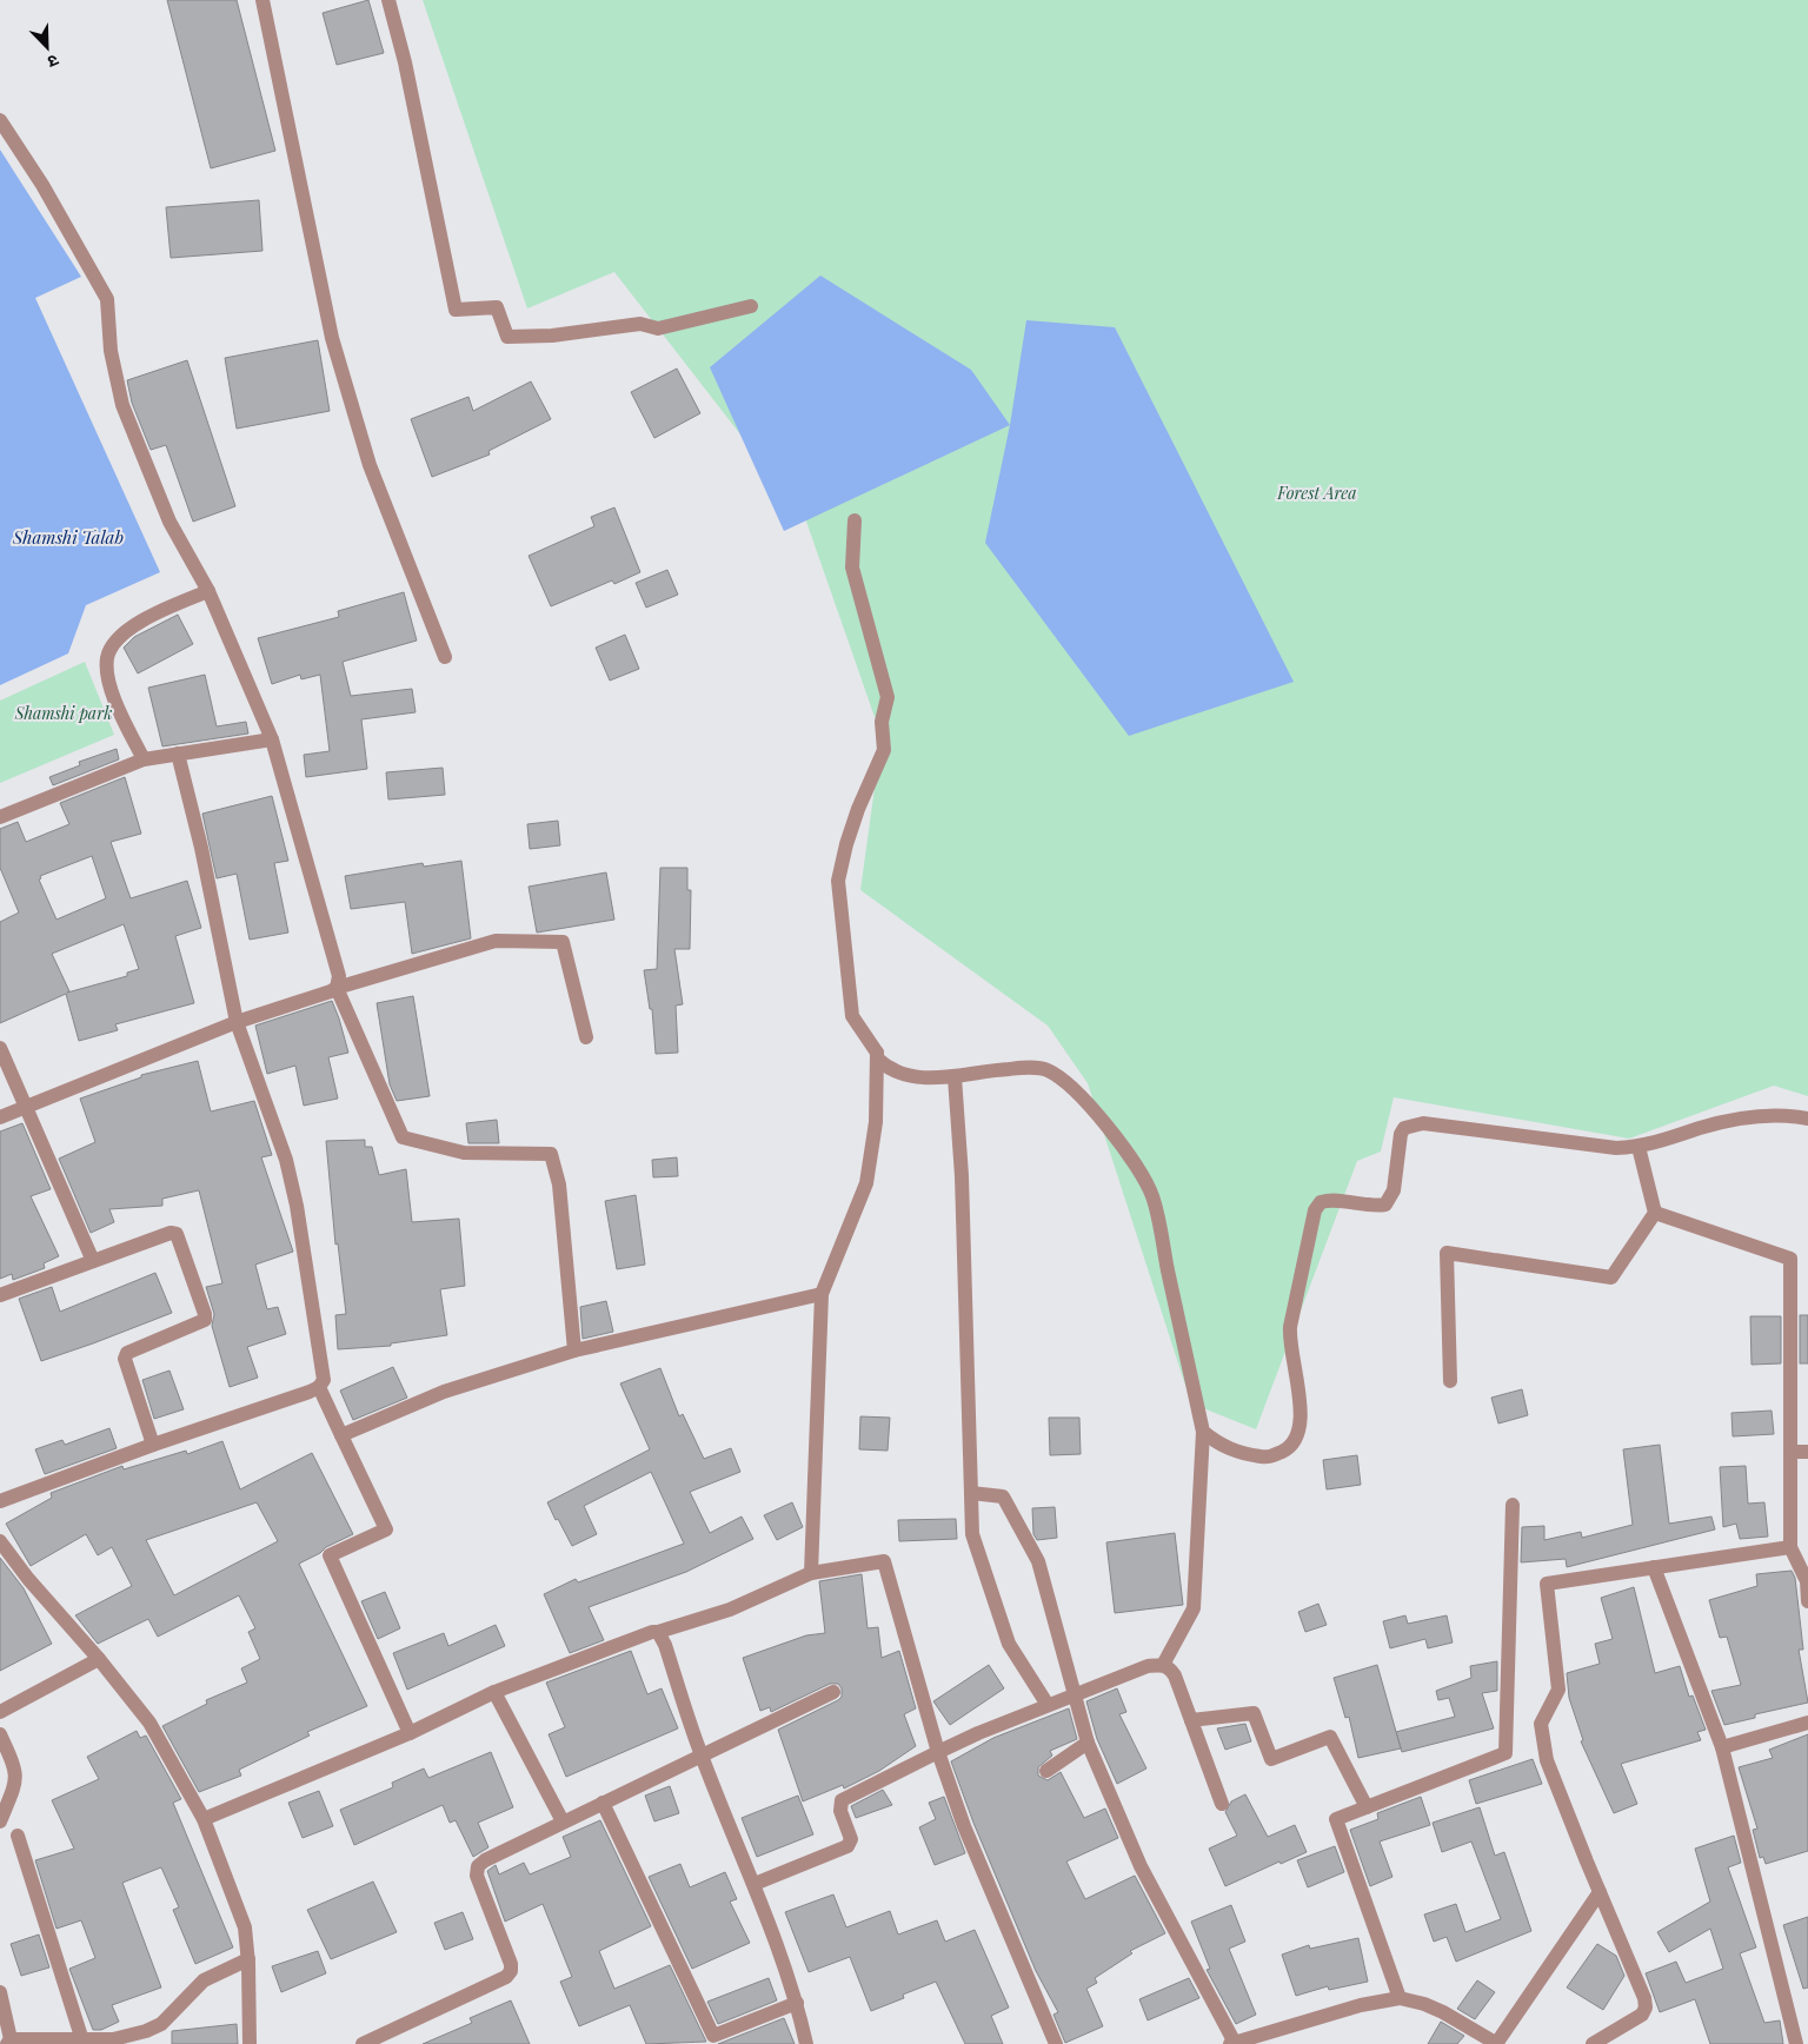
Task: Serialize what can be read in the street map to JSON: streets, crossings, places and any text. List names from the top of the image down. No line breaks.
{"water":["Shamshi Talab"],"parks":["Forest Area","Shamshi park"],"north":"bottom right"}
